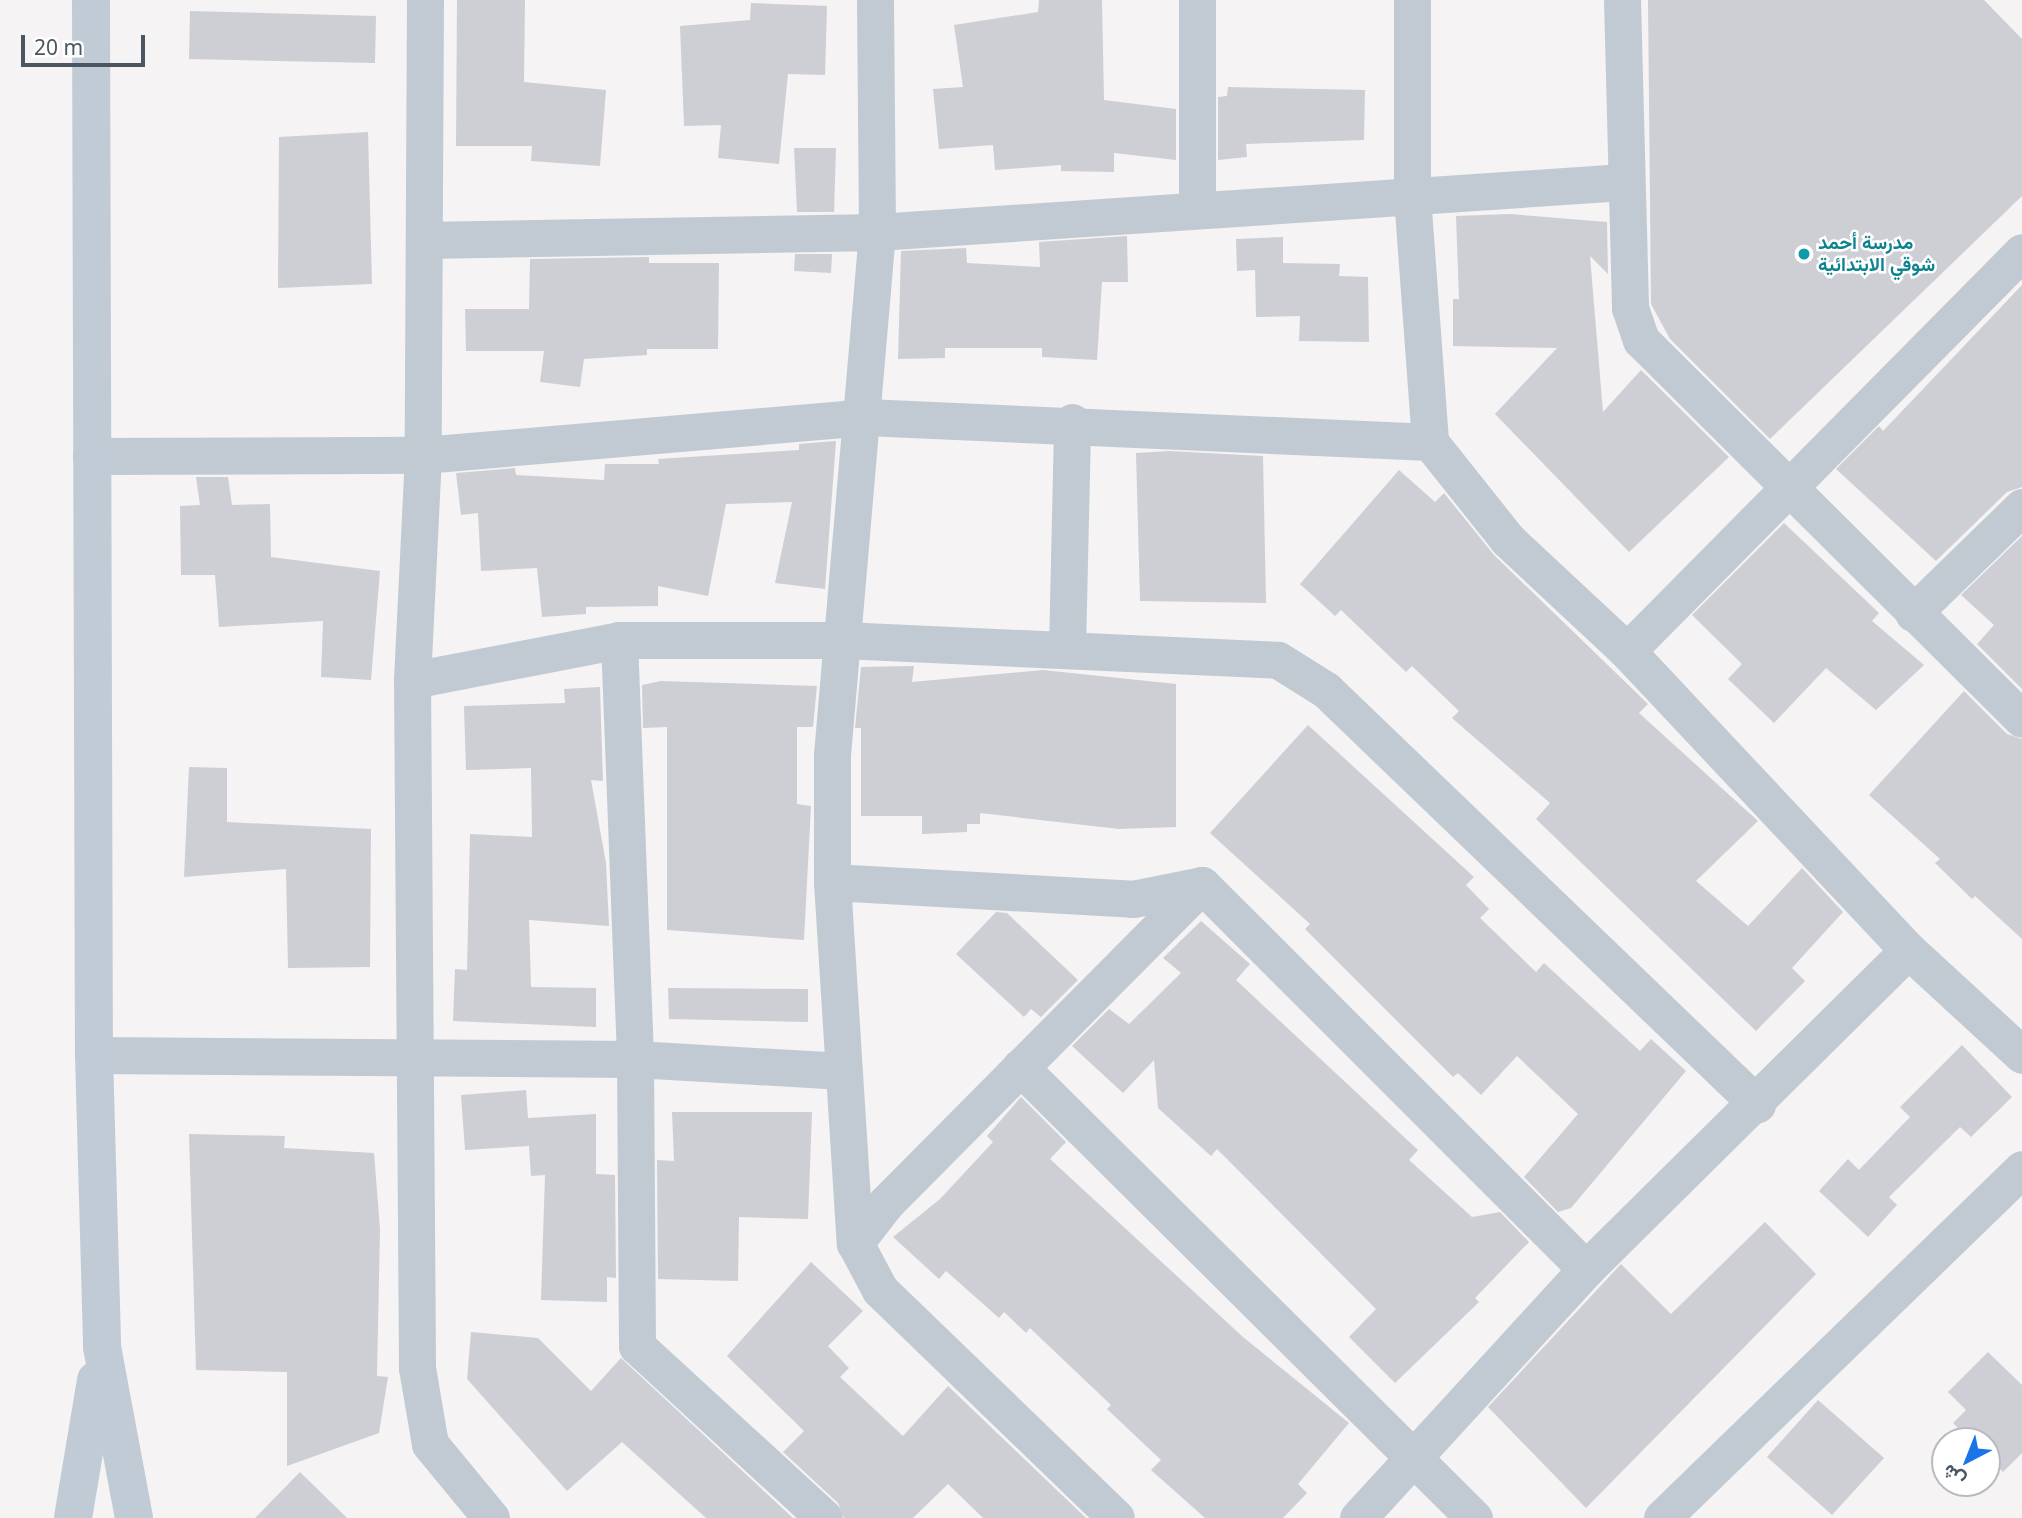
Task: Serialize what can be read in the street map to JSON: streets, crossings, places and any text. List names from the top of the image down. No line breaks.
{"places":["مدرسة أحمد شوقي الابتدائية"],"scale_bar":"20 m","north":"bottom left"}
